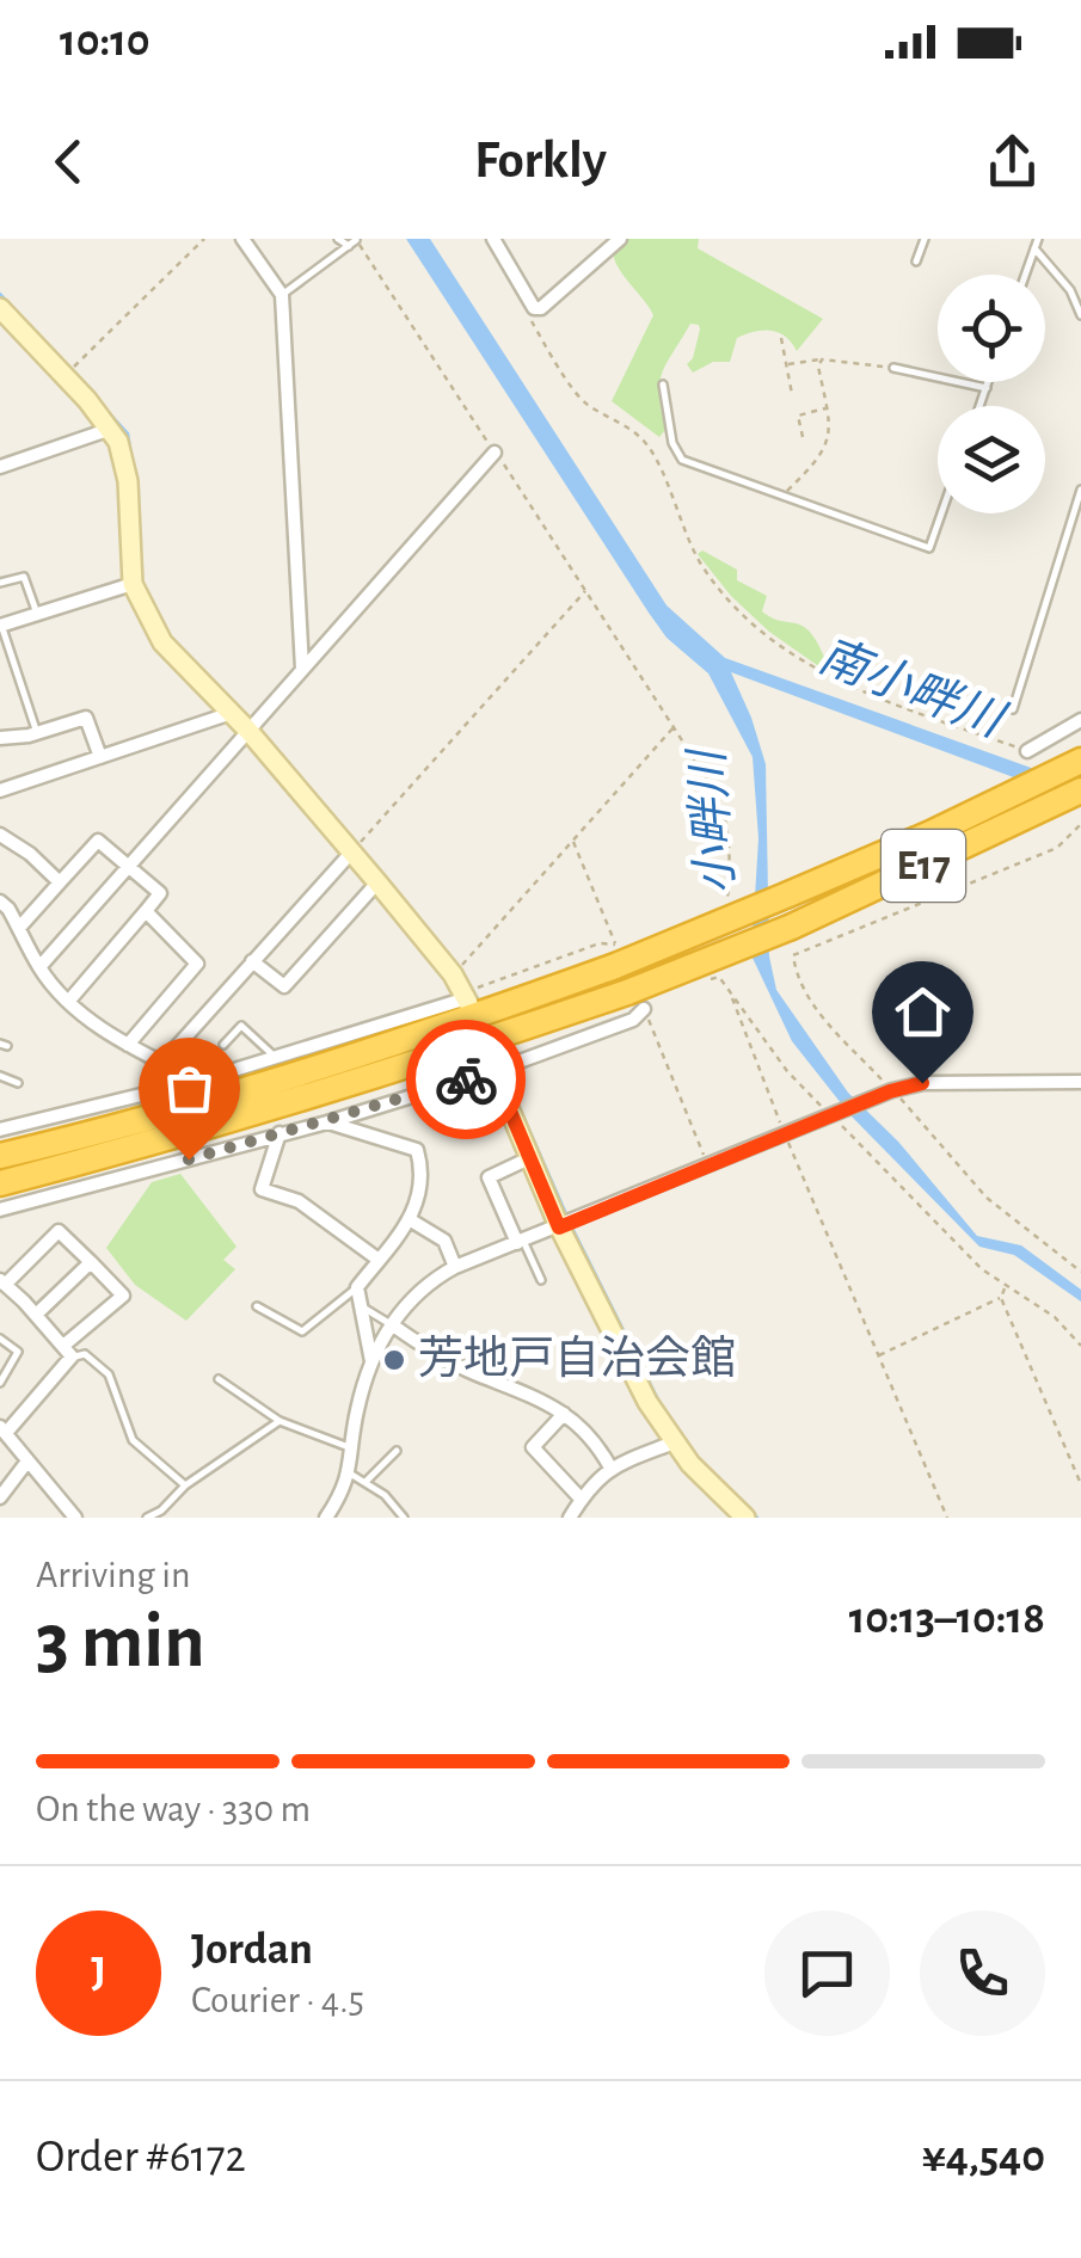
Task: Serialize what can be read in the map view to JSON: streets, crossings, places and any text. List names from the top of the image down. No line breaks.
{"streets":{"highway":["E17"]},"water":["南小畔川","小畔川"],"places":["芳地戸自治会館"],"page":{"status":"10:10","header":"Forkly","heading":["3 min","Arriving in","10:13–10:18"],"panel":["Jordan","Courier · 4.5","Order #6172","¥4,540"],"bar":"On the way · 330 m","round":"J"}}
